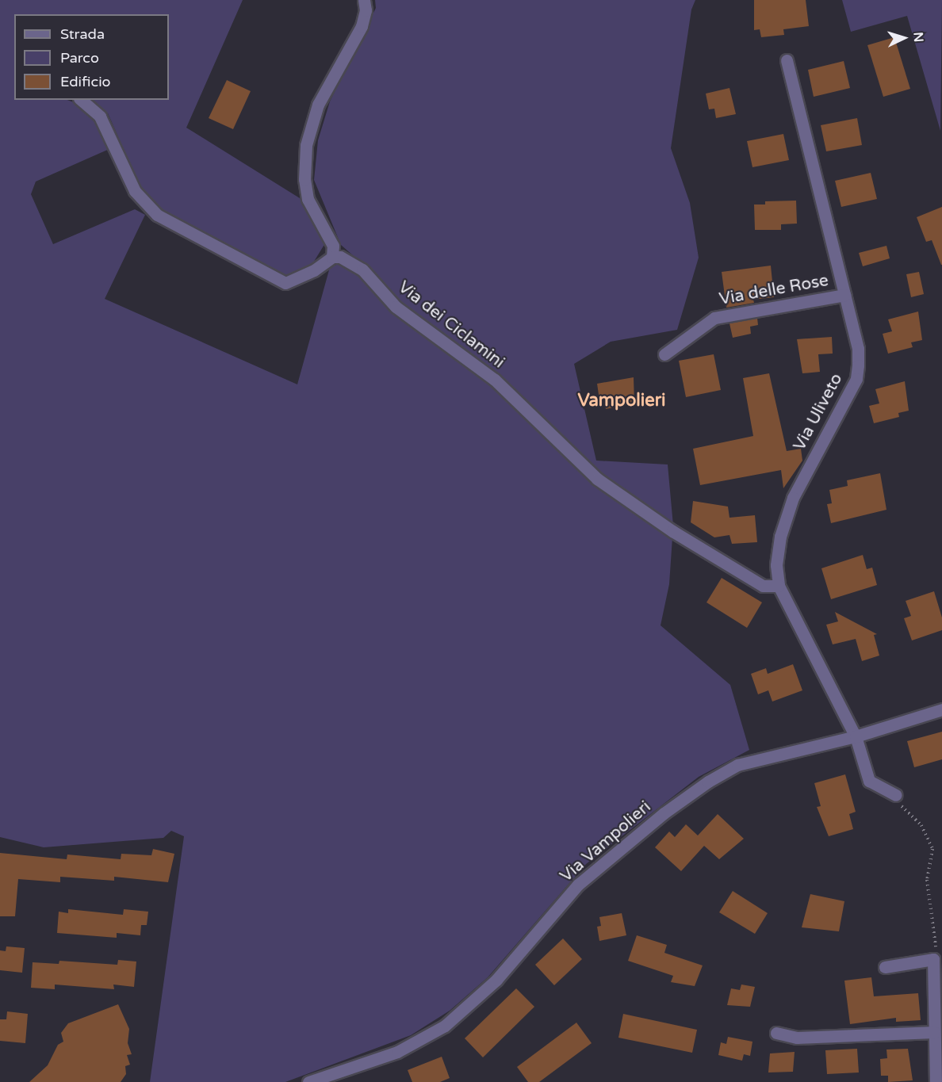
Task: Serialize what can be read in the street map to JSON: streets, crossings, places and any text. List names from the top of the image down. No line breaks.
{"streets":{"street":["Via delle Rose","Via dei Ciclamini","Via Uliveto","Via Vampolieri"]},"crossings":[["Via delle Rose","Via Uliveto"],["Via dei Ciclamini","Via Uliveto"],["Via Uliveto","Via Vampolieri"]],"districts":["Vampolieri"],"legend":["Strada","Parco","Edificio"],"north":"right"}
